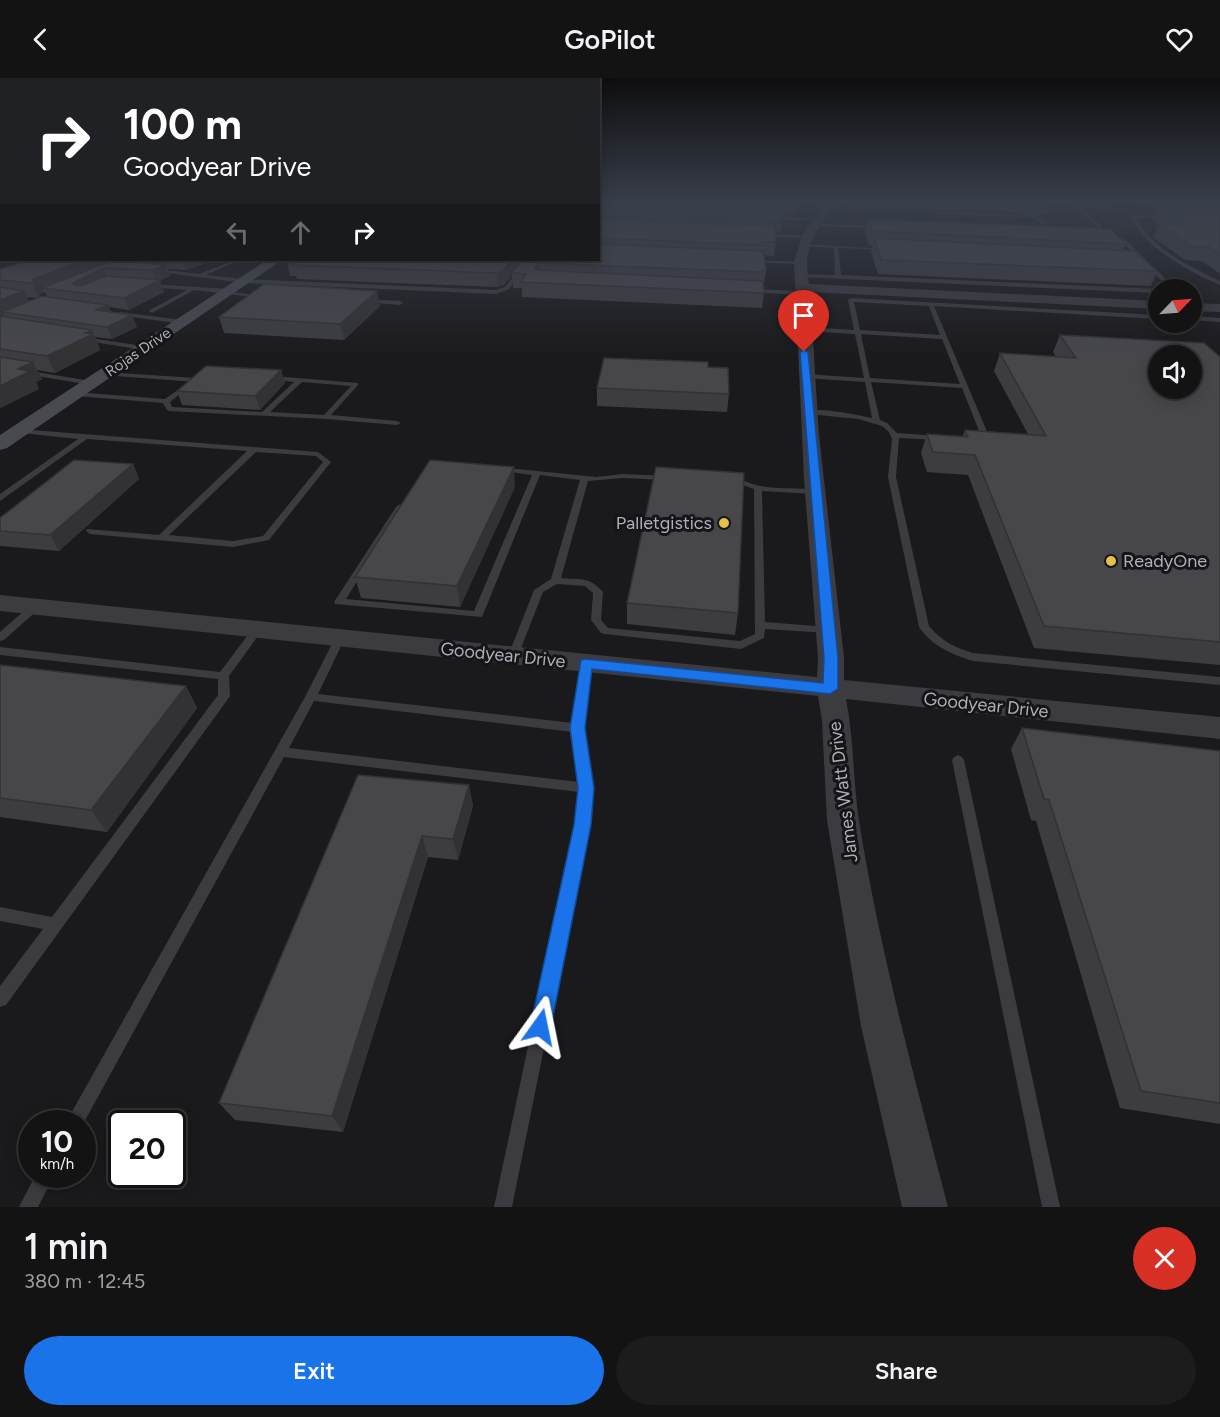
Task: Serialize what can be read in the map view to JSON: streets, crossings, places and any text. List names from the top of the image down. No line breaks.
{"streets":{"main road":["Rojas Drive"],"street":["Goodyear Drive","James Watt Drive"]},"crossings":[["Goodyear Drive","James Watt Drive"]],"places":["Palletgistics","ReadyOne"],"north":"top right","page":{"header":"GoPilot","turn":["100 m","Goodyear Drive"],"speed":"10 km/h","limit":"20","heading":["1 min","380 m · 12:45"],"buttons":["Exit","Share"]}}
